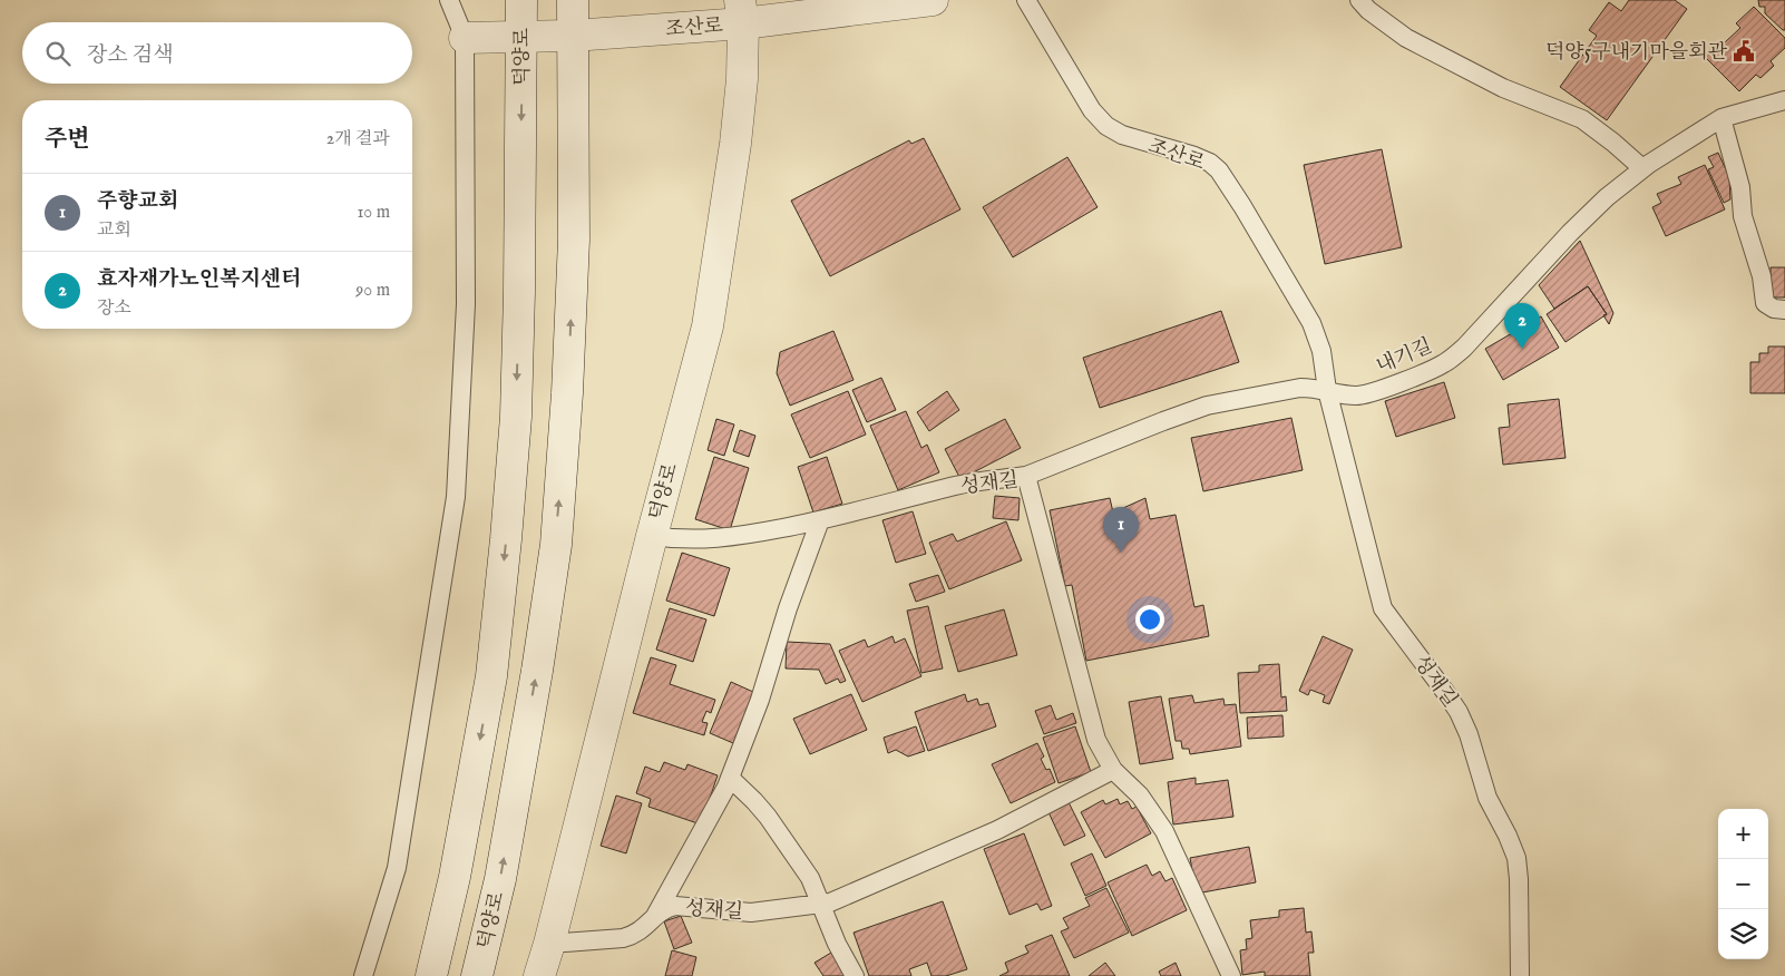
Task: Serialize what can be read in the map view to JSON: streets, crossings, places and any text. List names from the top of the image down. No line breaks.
{"streets":{"main road":["조산로","덕양로"],"lane":["내기길","성재길"]},"crossings":[["조산로","덕양로"],["조산로","내기길"],["조산로","성재길"],["덕양로","성재길"],["내기길","성재길"]],"places":{"public building":["덕양5구내기마을회관"]},"page":{"search":"장소 검색","heading":["주변","2개 결과"],"list":[{"mark":"1","name":"주향교회","note":"교회","value":"10 m"},{"mark":"2","name":"효자재가노인복지센터","note":"장소","value":"90 m"}],"pins":["2","1"],"map_buttons":["+","−"]}}
